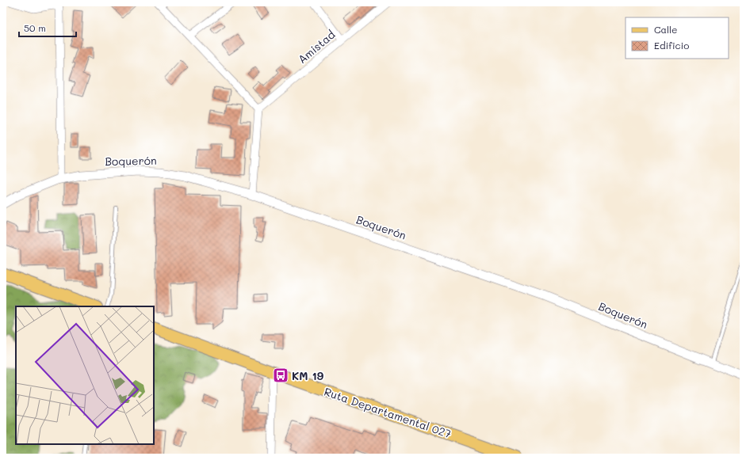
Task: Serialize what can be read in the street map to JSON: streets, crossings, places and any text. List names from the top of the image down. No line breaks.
{"streets":{"main road":["Ruta Departamental 027"],"street":["Amistad","Boquerón"]},"places":{"bus stop":["KM 19"]},"legend":["Calle","Edificio"],"scale_bar":"50 m"}
